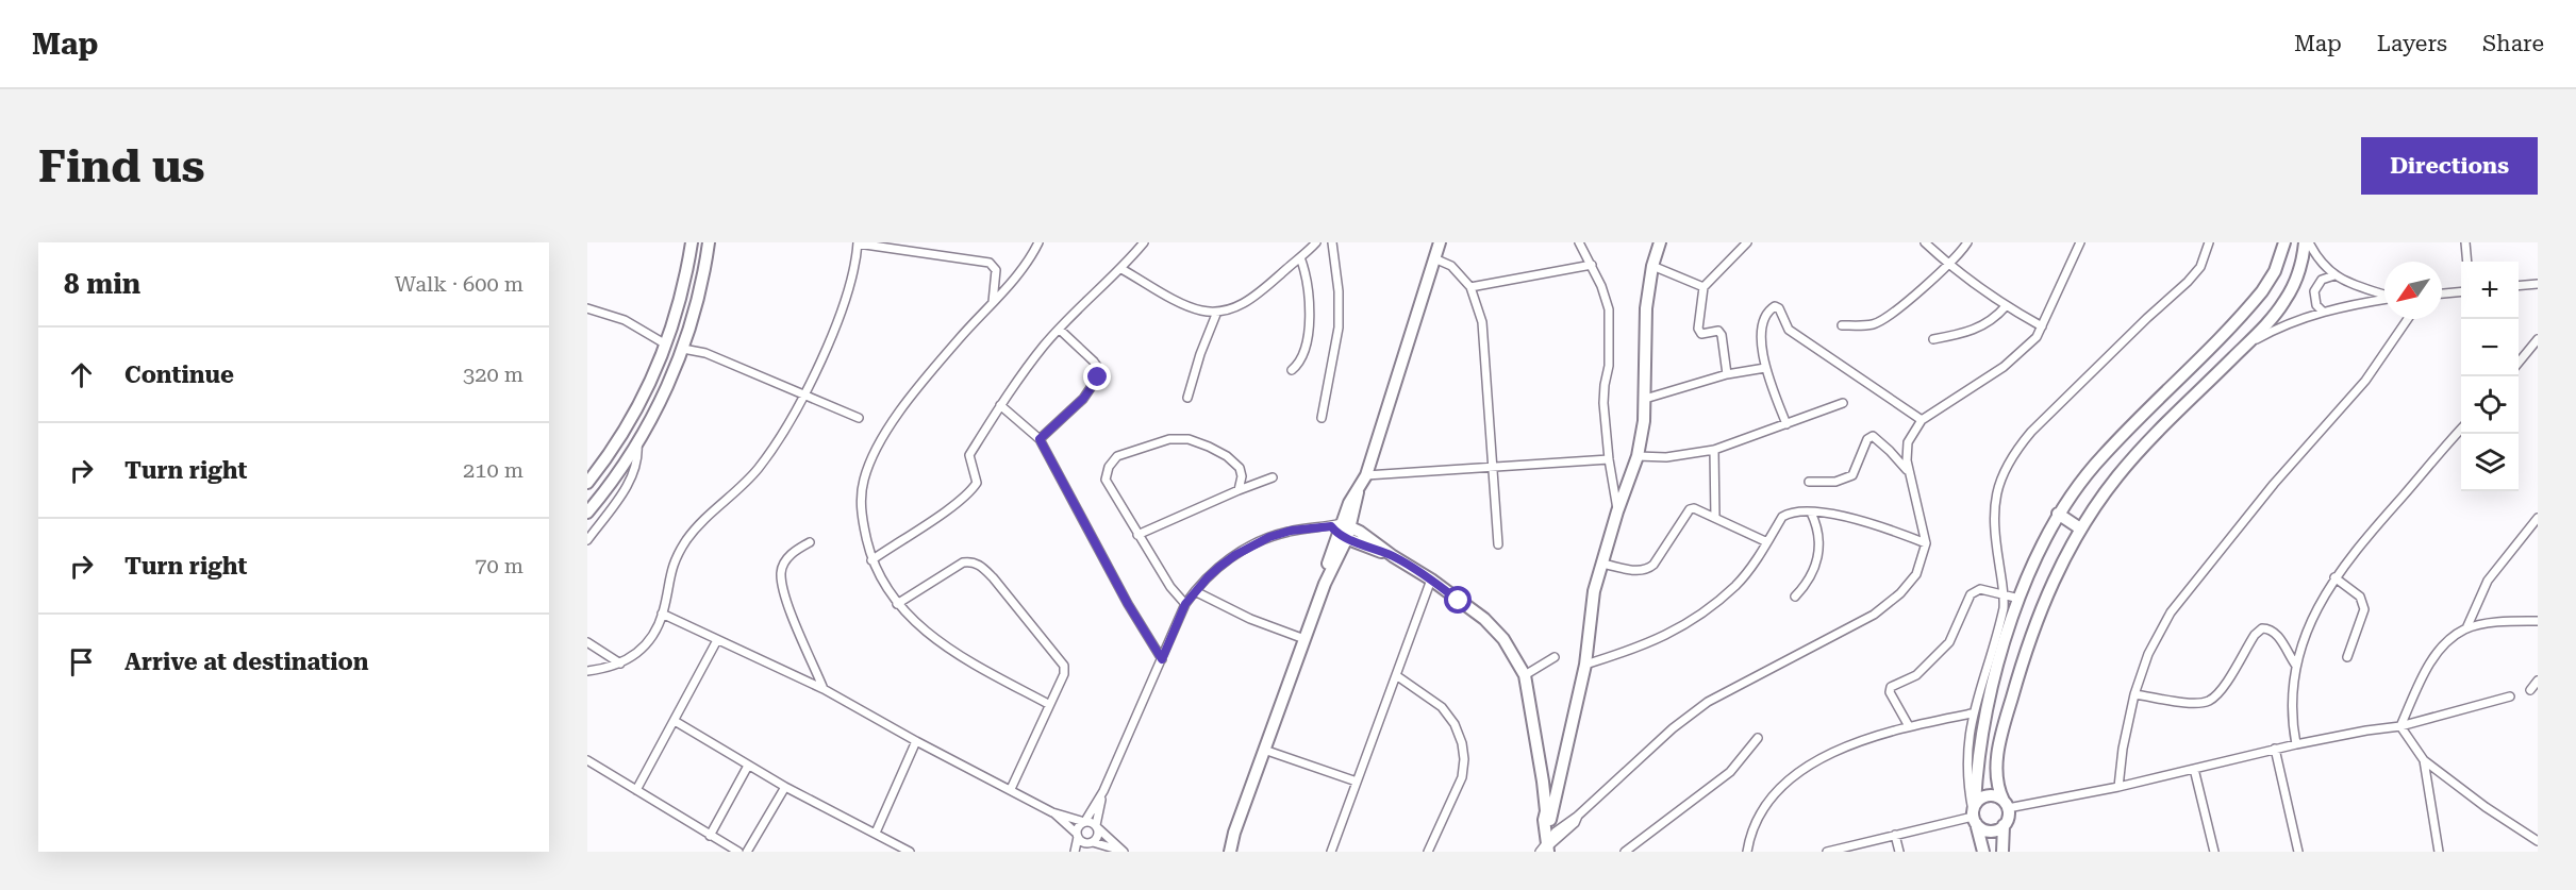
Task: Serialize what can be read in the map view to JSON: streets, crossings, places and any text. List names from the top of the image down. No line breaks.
{"north":"bottom left","page":{"header":"Map","nav":["Map","Layers","Share"],"buttons":"Directions","title":"Find us","heading":["8 min","Walk · 600 m"],"map_buttons":["+","−"],"list":[["Continue","320 m"],["Turn right","210 m"],["Turn right","70 m"],"Arrive at destination"]}}
